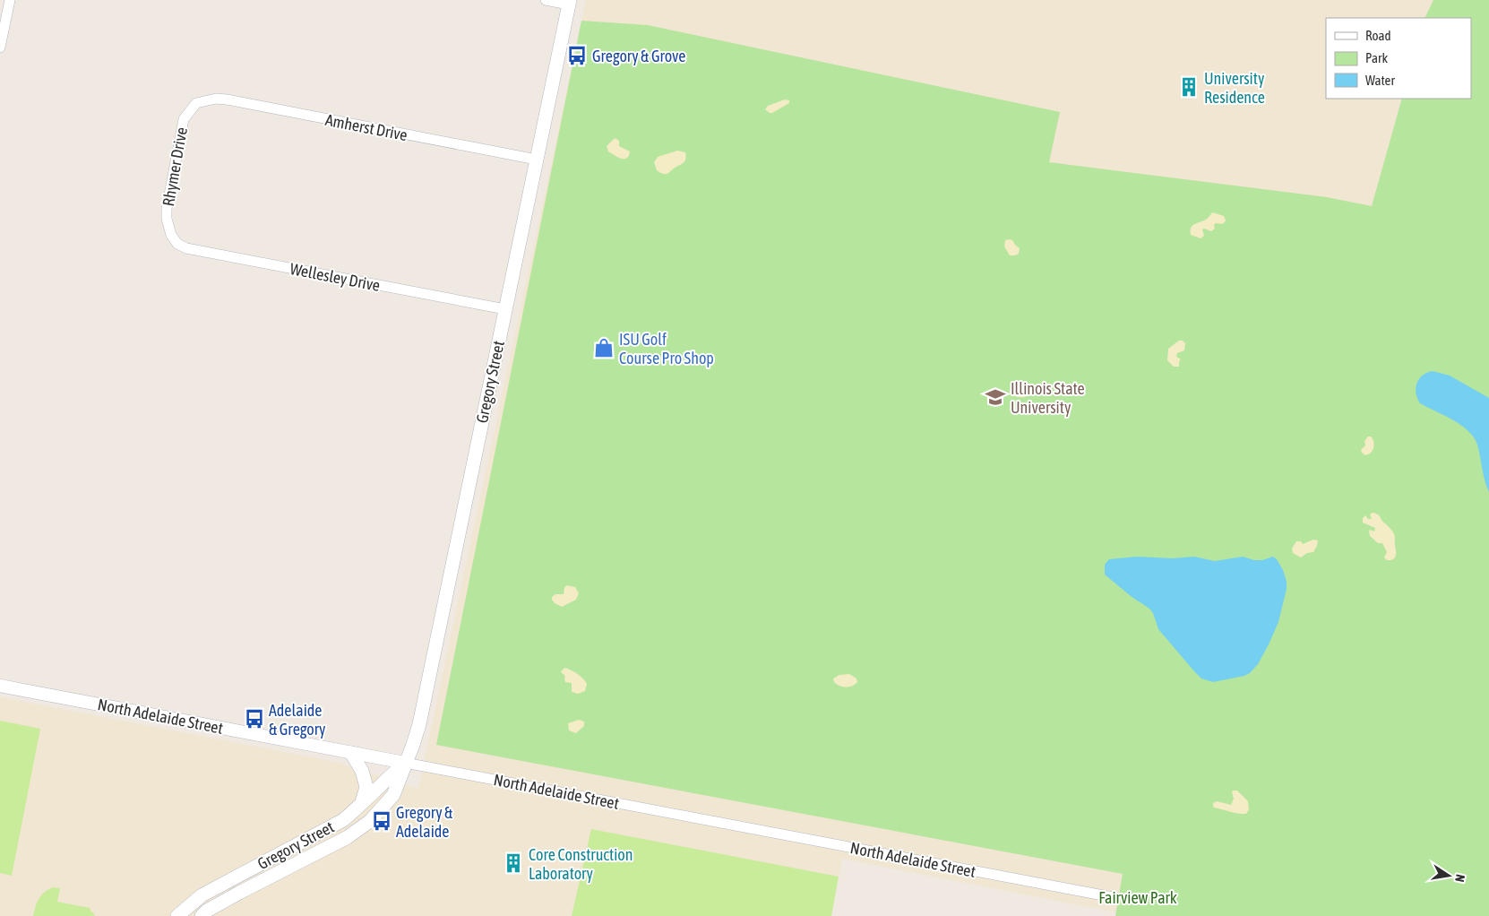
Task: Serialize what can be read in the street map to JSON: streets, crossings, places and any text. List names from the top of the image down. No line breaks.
{"streets":{"main road":["Gregory Street"],"street":["Amherst Drive","Rhymer Drive","Wellesley Drive","North Adelaide Street"]},"crossings":[["Amherst Drive","Rhymer Drive"],["Amherst Drive","Gregory Street"],["Rhymer Drive","Wellesley Drive"],["Wellesley Drive","Gregory Street"],["Gregory Street","North Adelaide Street"]],"parks":["Fairview Park"],"places":{"bus stop":["Gregory & Grove","Adelaide & Gregory","Gregory & Adelaide"],"building":["University Residence","Core Construction Laboratory"],"shop":["ISU Golf Course Pro Shop"],"school or university":["Illinois State University"]},"legend":["Road","Park","Water"],"north":"right"}
